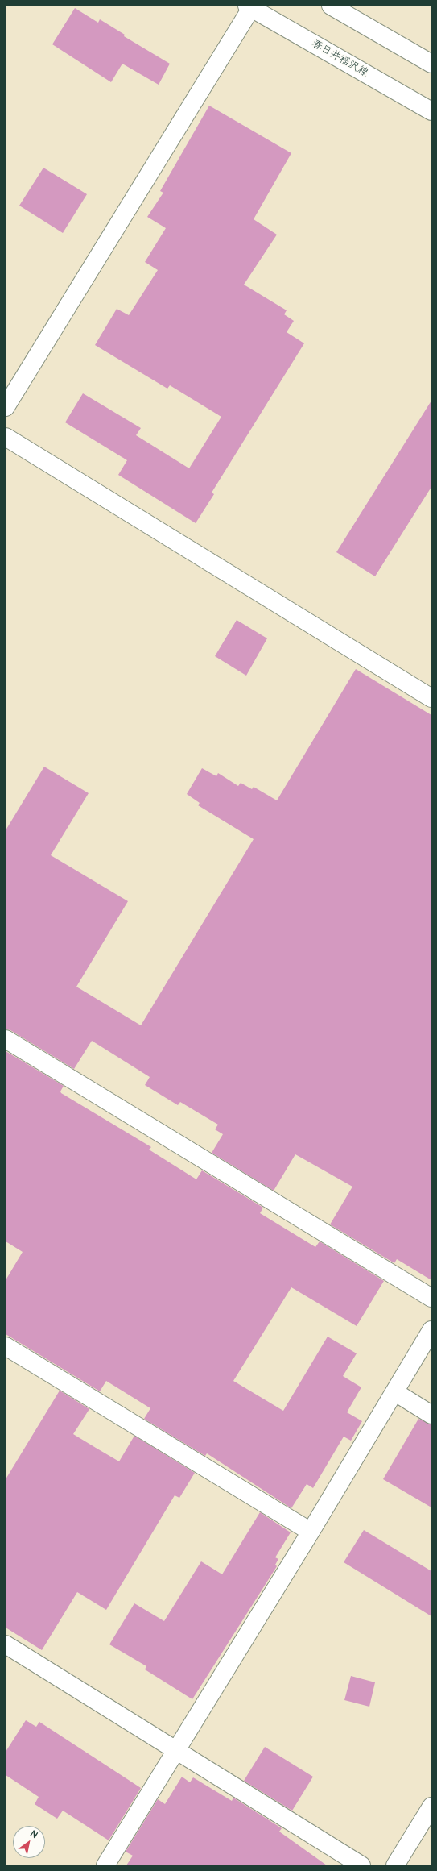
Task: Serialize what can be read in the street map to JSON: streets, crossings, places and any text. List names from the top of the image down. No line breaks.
{"streets":{"street":["春日井稲沢線"]},"north":"top right"}
